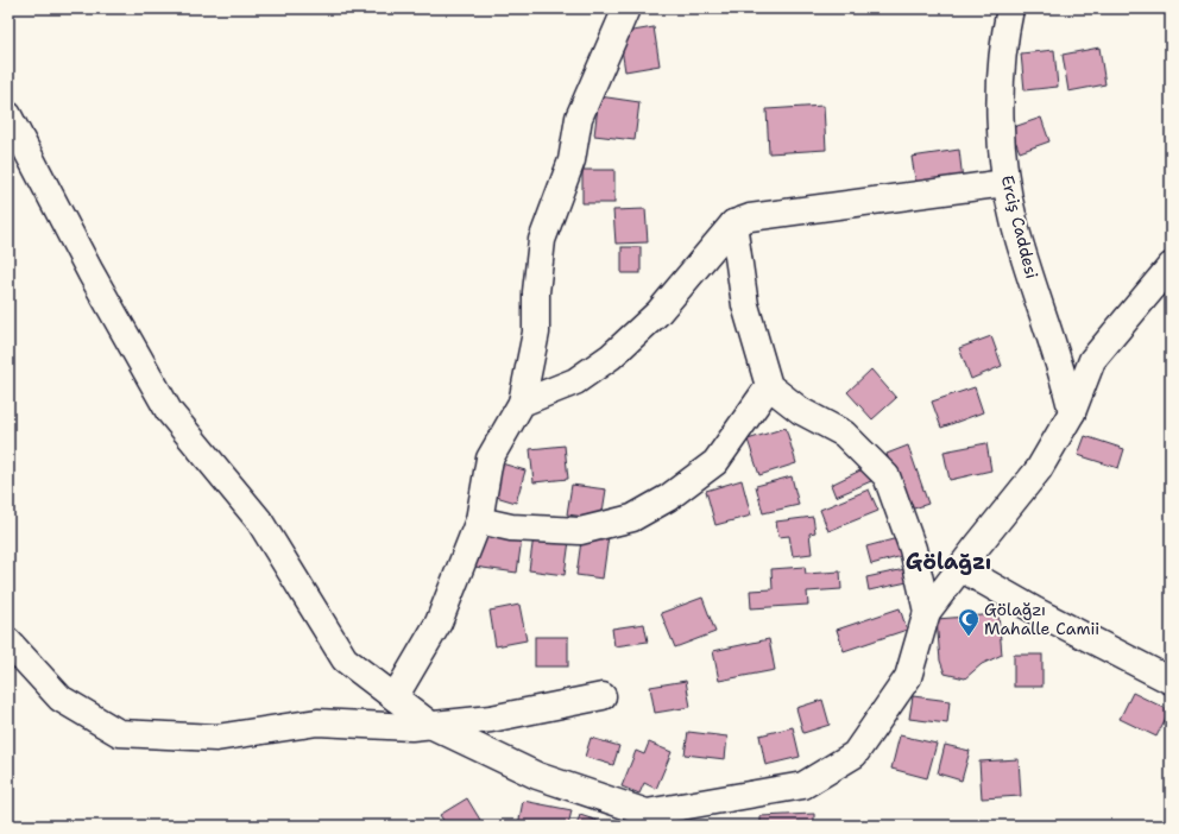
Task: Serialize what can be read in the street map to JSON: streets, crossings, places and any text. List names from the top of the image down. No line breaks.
{"streets":{"street":["Erciş Caddesi"]},"districts":["Gölağzı"],"places":{"mosque":["Gölağzı Mahalle Camii"]}}
